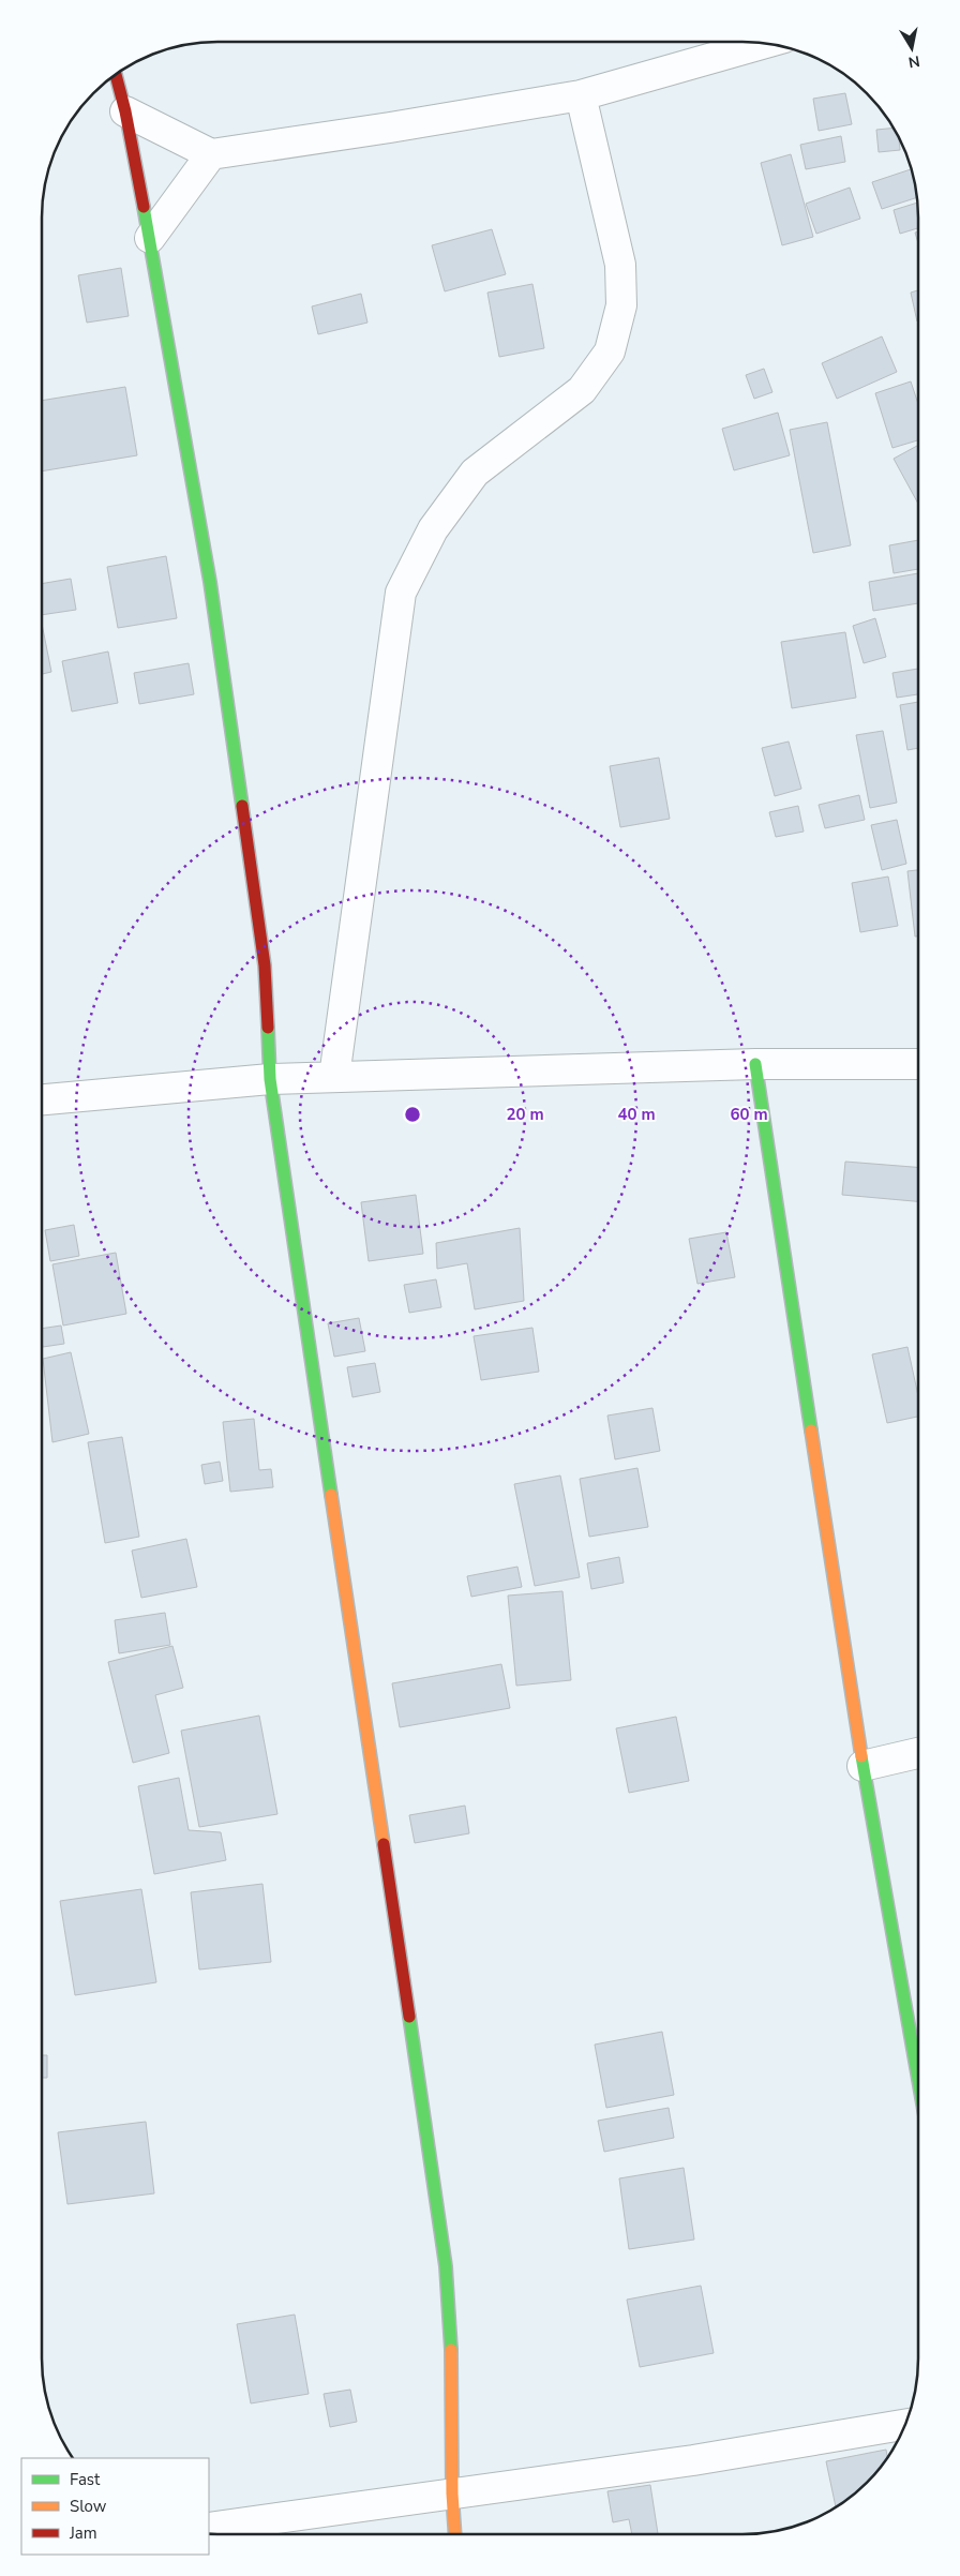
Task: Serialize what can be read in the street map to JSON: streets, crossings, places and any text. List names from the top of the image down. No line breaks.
{"legend":["Fast","Slow","Jam"],"north":"bottom","rings":["20 m","40 m","60 m"]}
